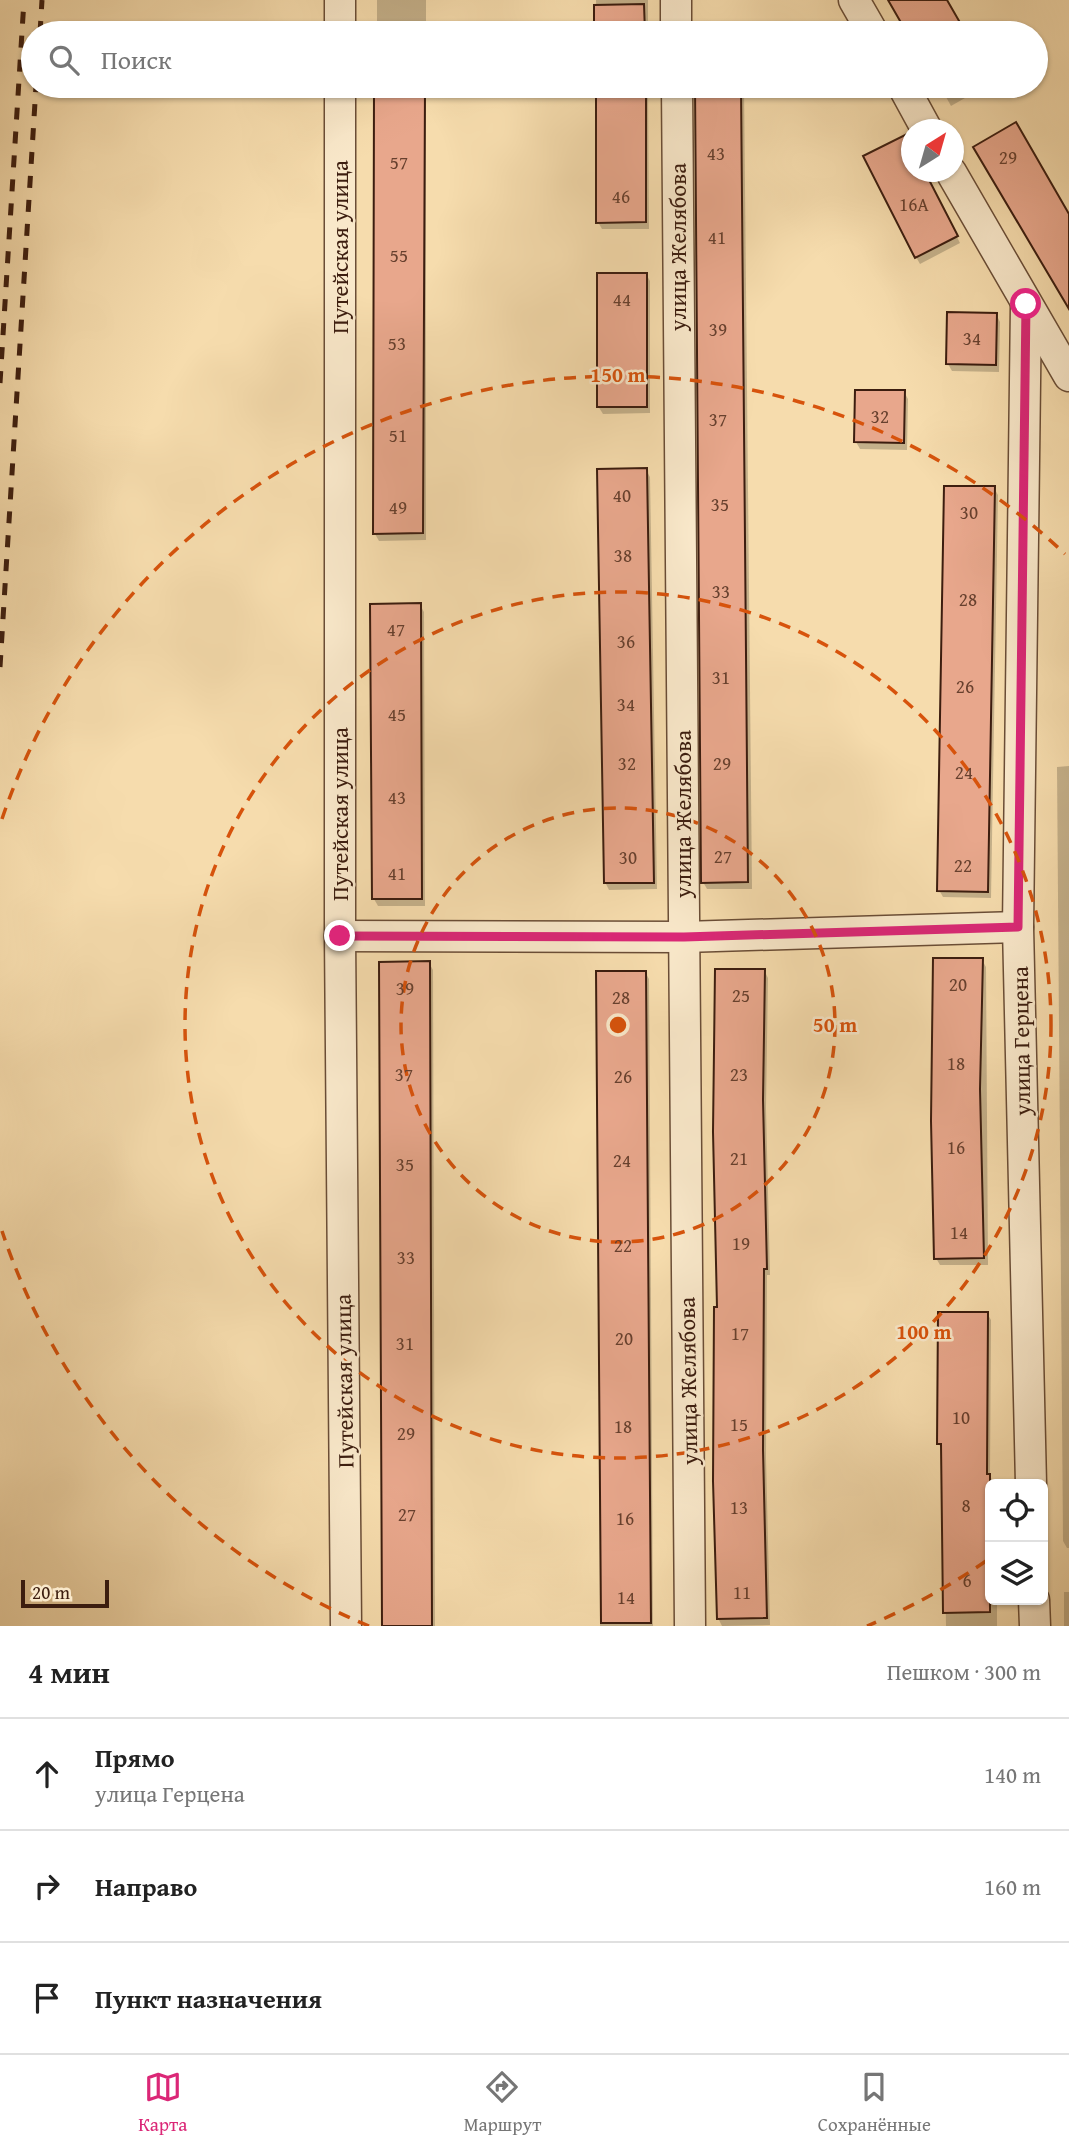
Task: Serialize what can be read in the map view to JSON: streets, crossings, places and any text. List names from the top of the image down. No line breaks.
{"streets":{"street":["Путейская улица","улица Желябова","улица Герцена"]},"house_numbers":["43","29","57","46","16А","41","55","44","39","34","53","32","37","51","40","35","49","30","38","33","28","47","36","31","26","34","45","32","29","24","43","27","30","22","41","20","39","25","28","18","37","23","26","16","21","24","35","14","19","22","33","17","20","31","10","15","18","29","8","13","27","16","6","11","14"],"scale_bar":"20 m","north":"top right","page":{"search":"Поиск","scale":"20 m","heading":["4 мин","Пешком · 300 m"],"list":[["Прямо","улица Герцена","140 m"],["Направо","160 m"],"Пункт назначения"],"nav":["Карта","Маршрут","Сохранённые"]},"rings":["150 m","50 m","100 m"]}
